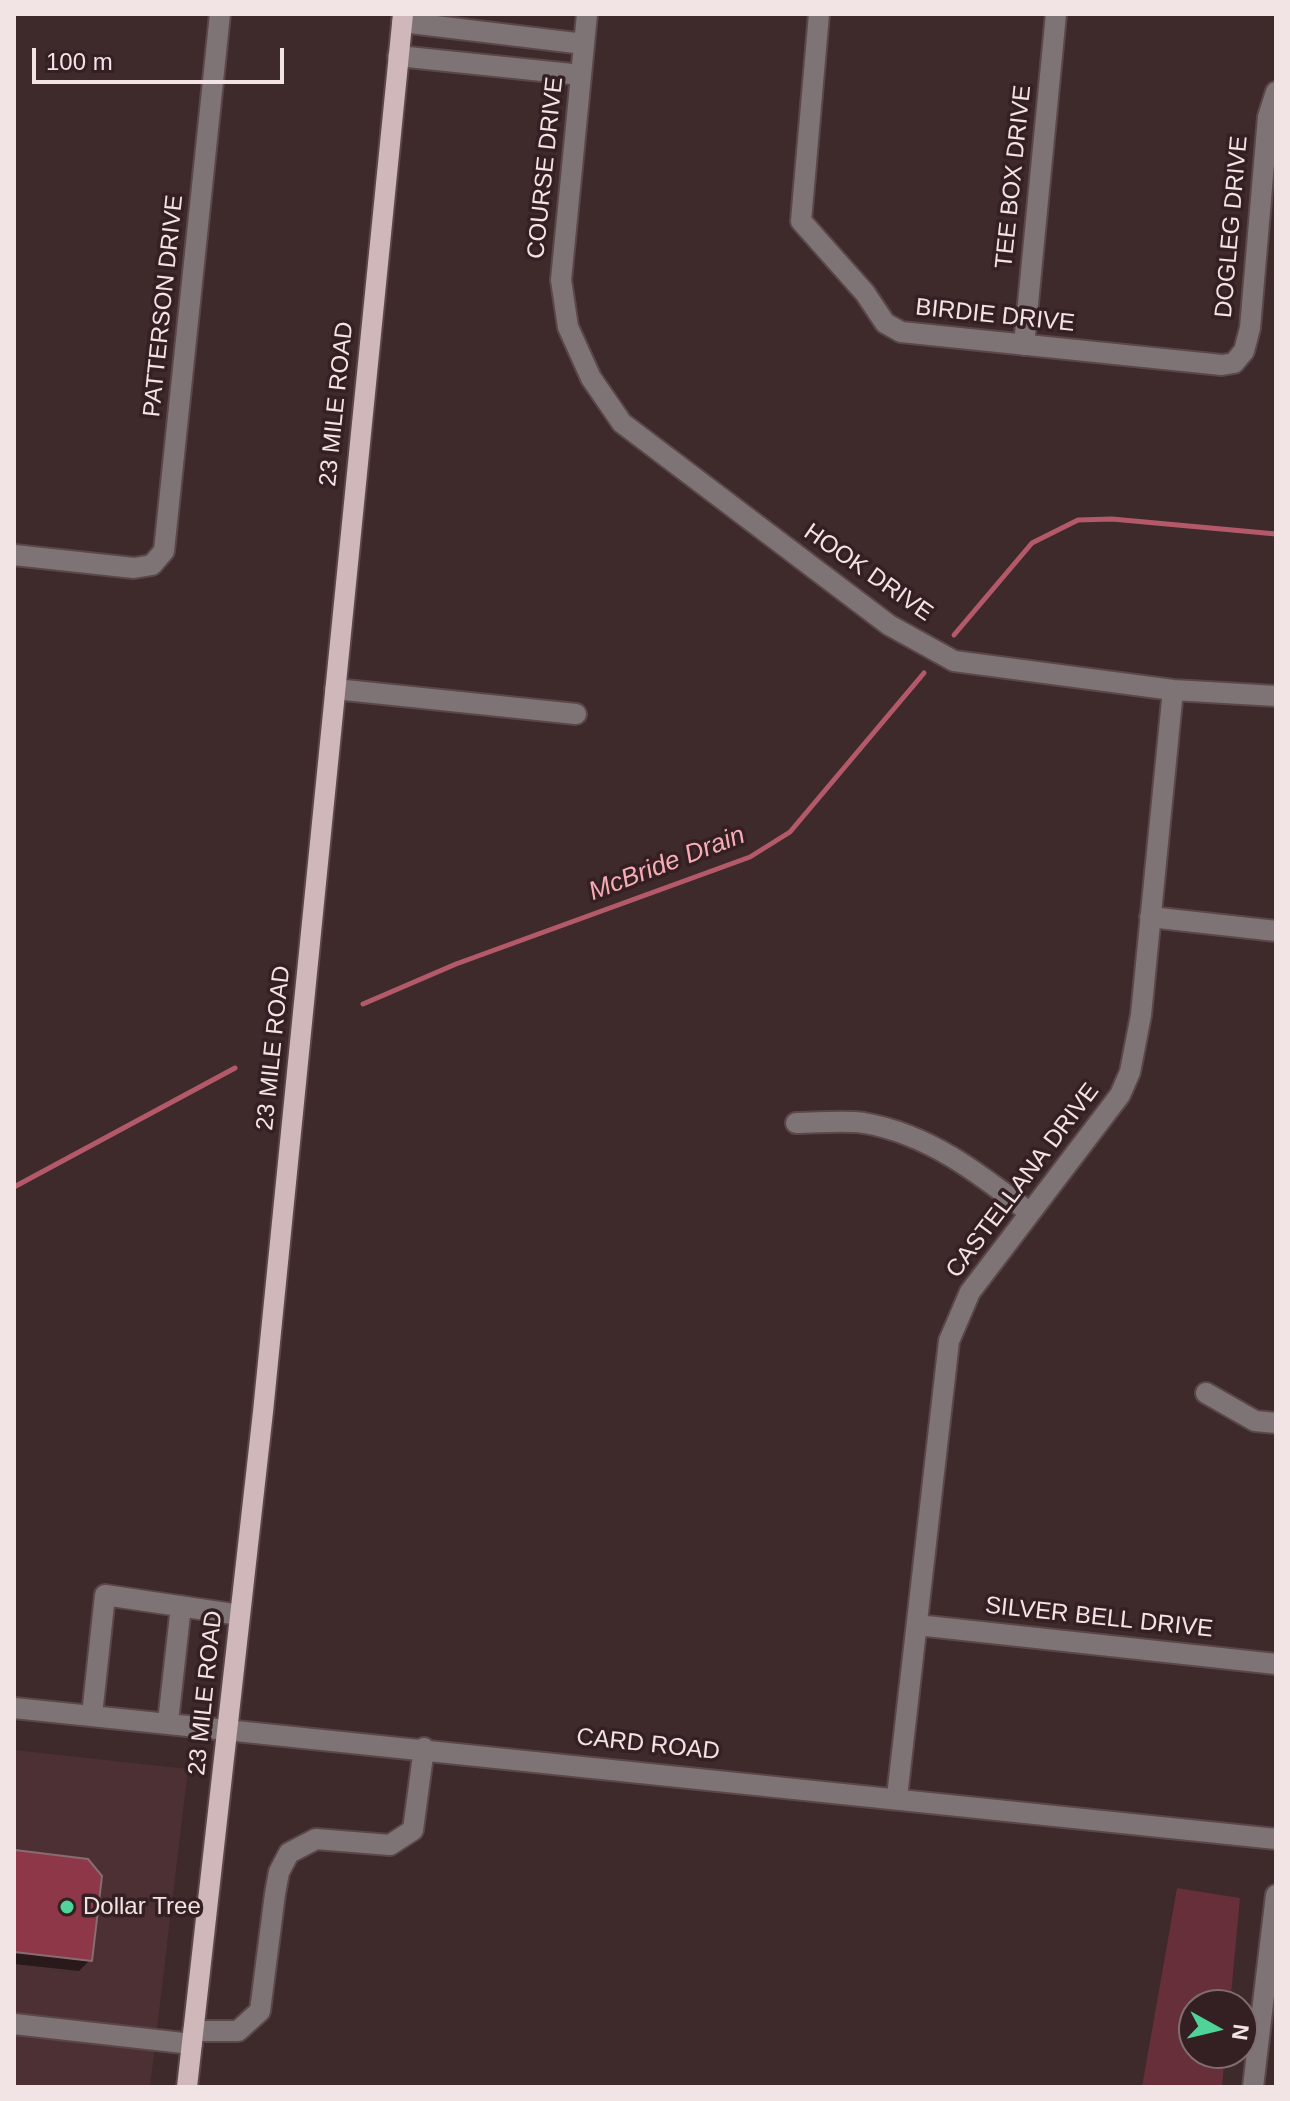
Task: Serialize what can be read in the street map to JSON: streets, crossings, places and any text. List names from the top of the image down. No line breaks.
{"streets":{"main road":["23 MILE ROAD"],"street":["COURSE DRIVE","TEE BOX DRIVE","DOGLEG DRIVE","PATTERSON DRIVE","BIRDIE DRIVE","HOOK DRIVE","CASTELLANA DRIVE","SILVER BELL DRIVE","CARD ROAD"]},"crossings":[["COURSE DRIVE","HOOK DRIVE"],["TEE BOX DRIVE","BIRDIE DRIVE"],["DOGLEG DRIVE","BIRDIE DRIVE"],["23 MILE ROAD","CARD ROAD"],["HOOK DRIVE","CASTELLANA DRIVE"],["CASTELLANA DRIVE","SILVER BELL DRIVE"],["CASTELLANA DRIVE","CARD ROAD"]],"water":["McBride Drain"],"places":["Dollar Tree"],"scale_bar":"100 m","north":"right"}
